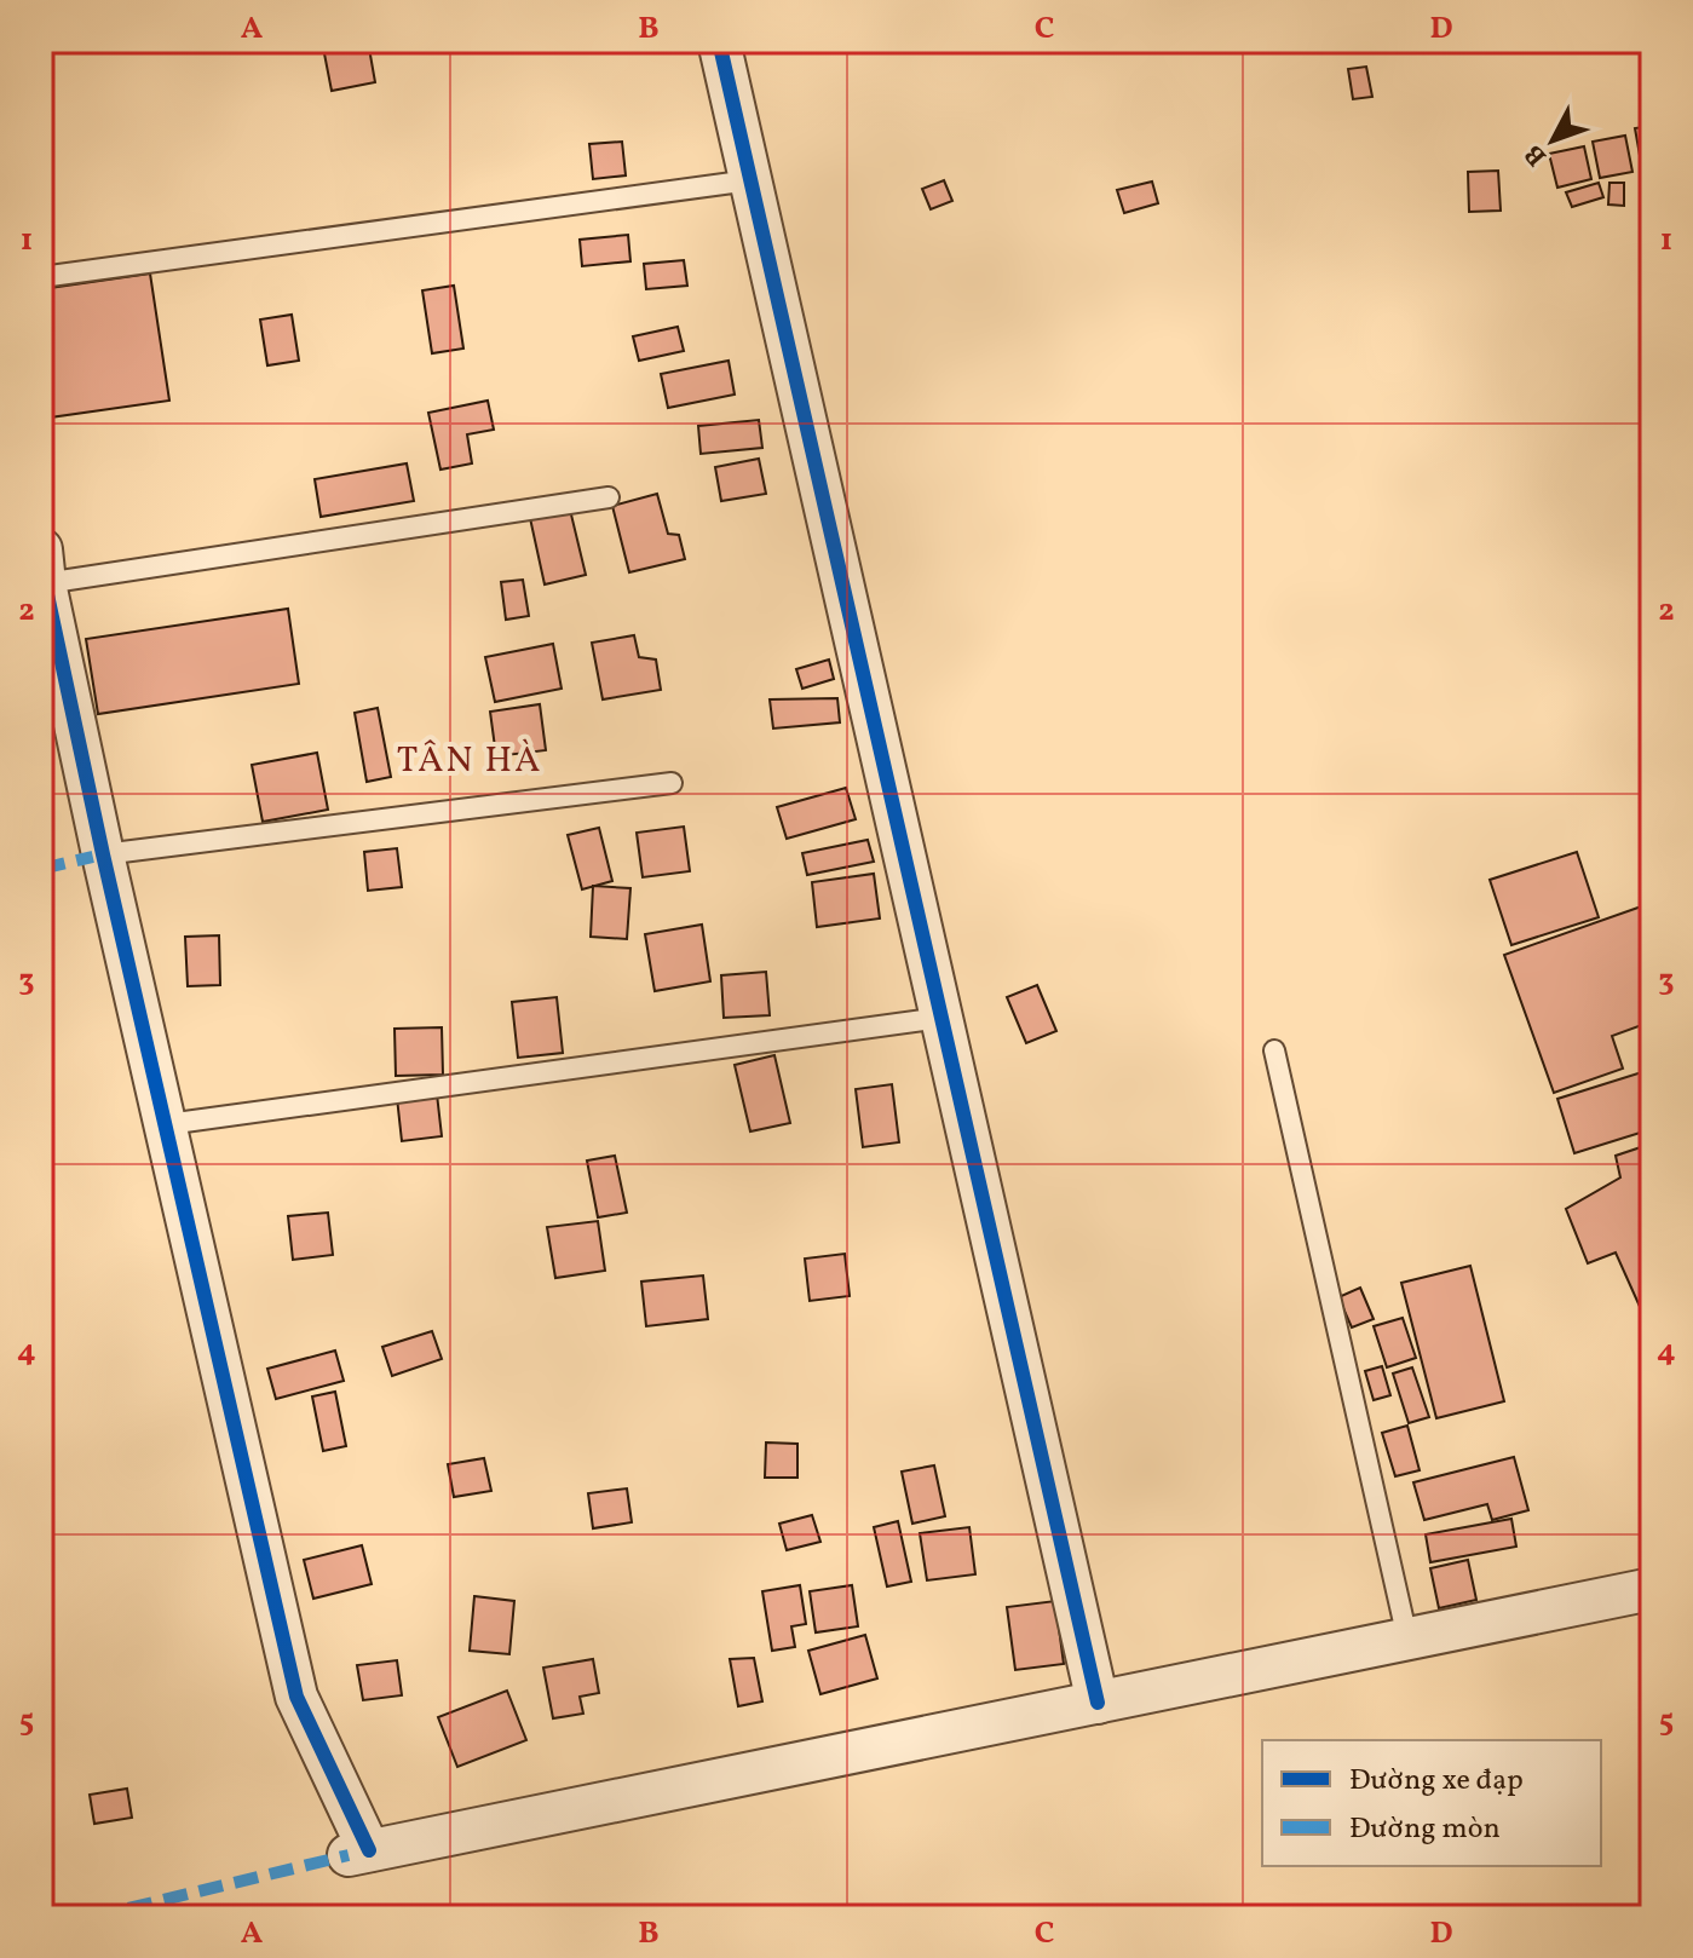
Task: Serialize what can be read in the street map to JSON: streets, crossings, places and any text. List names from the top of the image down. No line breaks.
{"districts":["TÂN HÀ"],"legend":["Đường xe đạp","Đường mòn"],"north":"bottom left","grid":{"columns":["A","B","C","D"],"rows":["1","2","3","4","5"]}}
